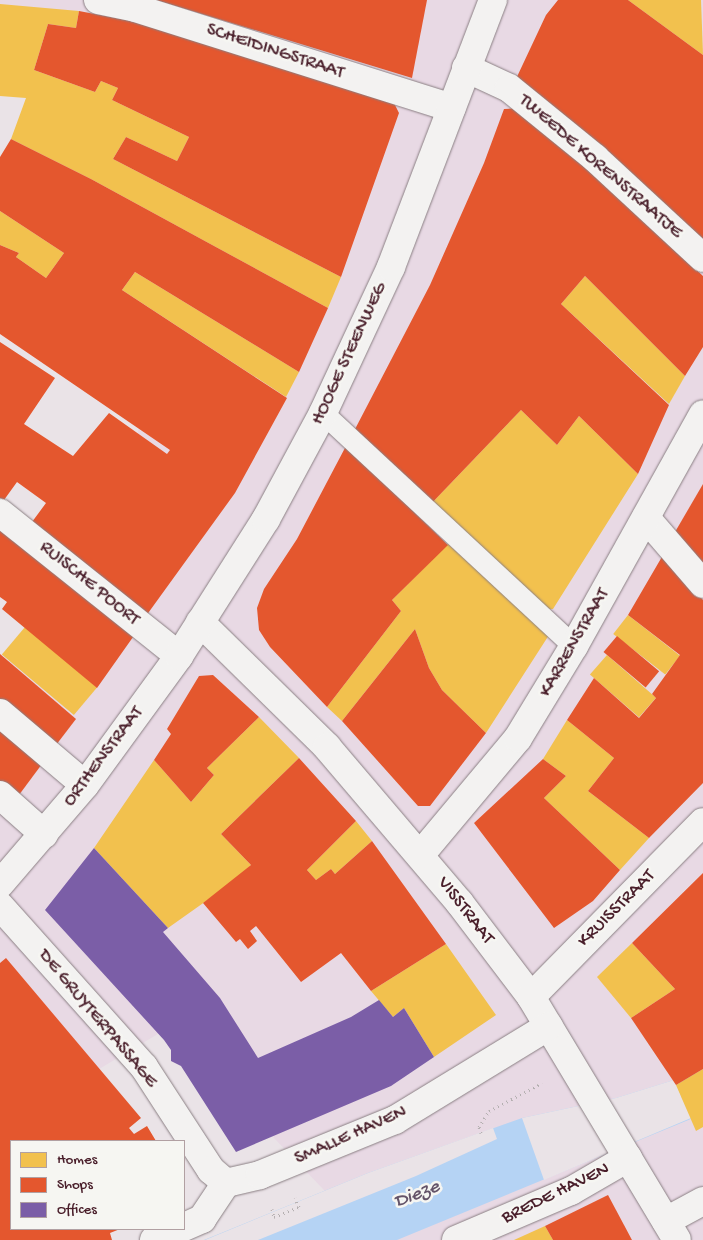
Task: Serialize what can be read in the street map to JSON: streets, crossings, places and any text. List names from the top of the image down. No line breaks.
{"streets":{"street":["SCHEIDINGSTRAAT","TWEEDE KORENSTRAATJE","HOOGE STEENWEG","RUISCHE POORT","KARRENSTRAAT","ORTHENSTRAAT","KRUISSTRAAT","VISSTRAAT","DE GRUYTERPASSAGE","SMALLE HAVEN","BREDE HAVEN"]},"crossings":[["SCHEIDINGSTRAAT","HOOGE STEENWEG"],["TWEEDE KORENSTRAATJE","HOOGE STEENWEG"],["HOOGE STEENWEG","ORTHENSTRAAT"],["HOOGE STEENWEG","VISSTRAAT"],["RUISCHE POORT","ORTHENSTRAAT"],["KARRENSTRAAT","VISSTRAAT"],["ORTHENSTRAAT","VISSTRAAT"],["KRUISSTRAAT","VISSTRAAT"],["VISSTRAAT","SMALLE HAVEN"],["VISSTRAAT","BREDE HAVEN"],["DE GRUYTERPASSAGE","SMALLE HAVEN"]],"water":["Dieze"],"legend":["Homes","Shops","Offices"]}
